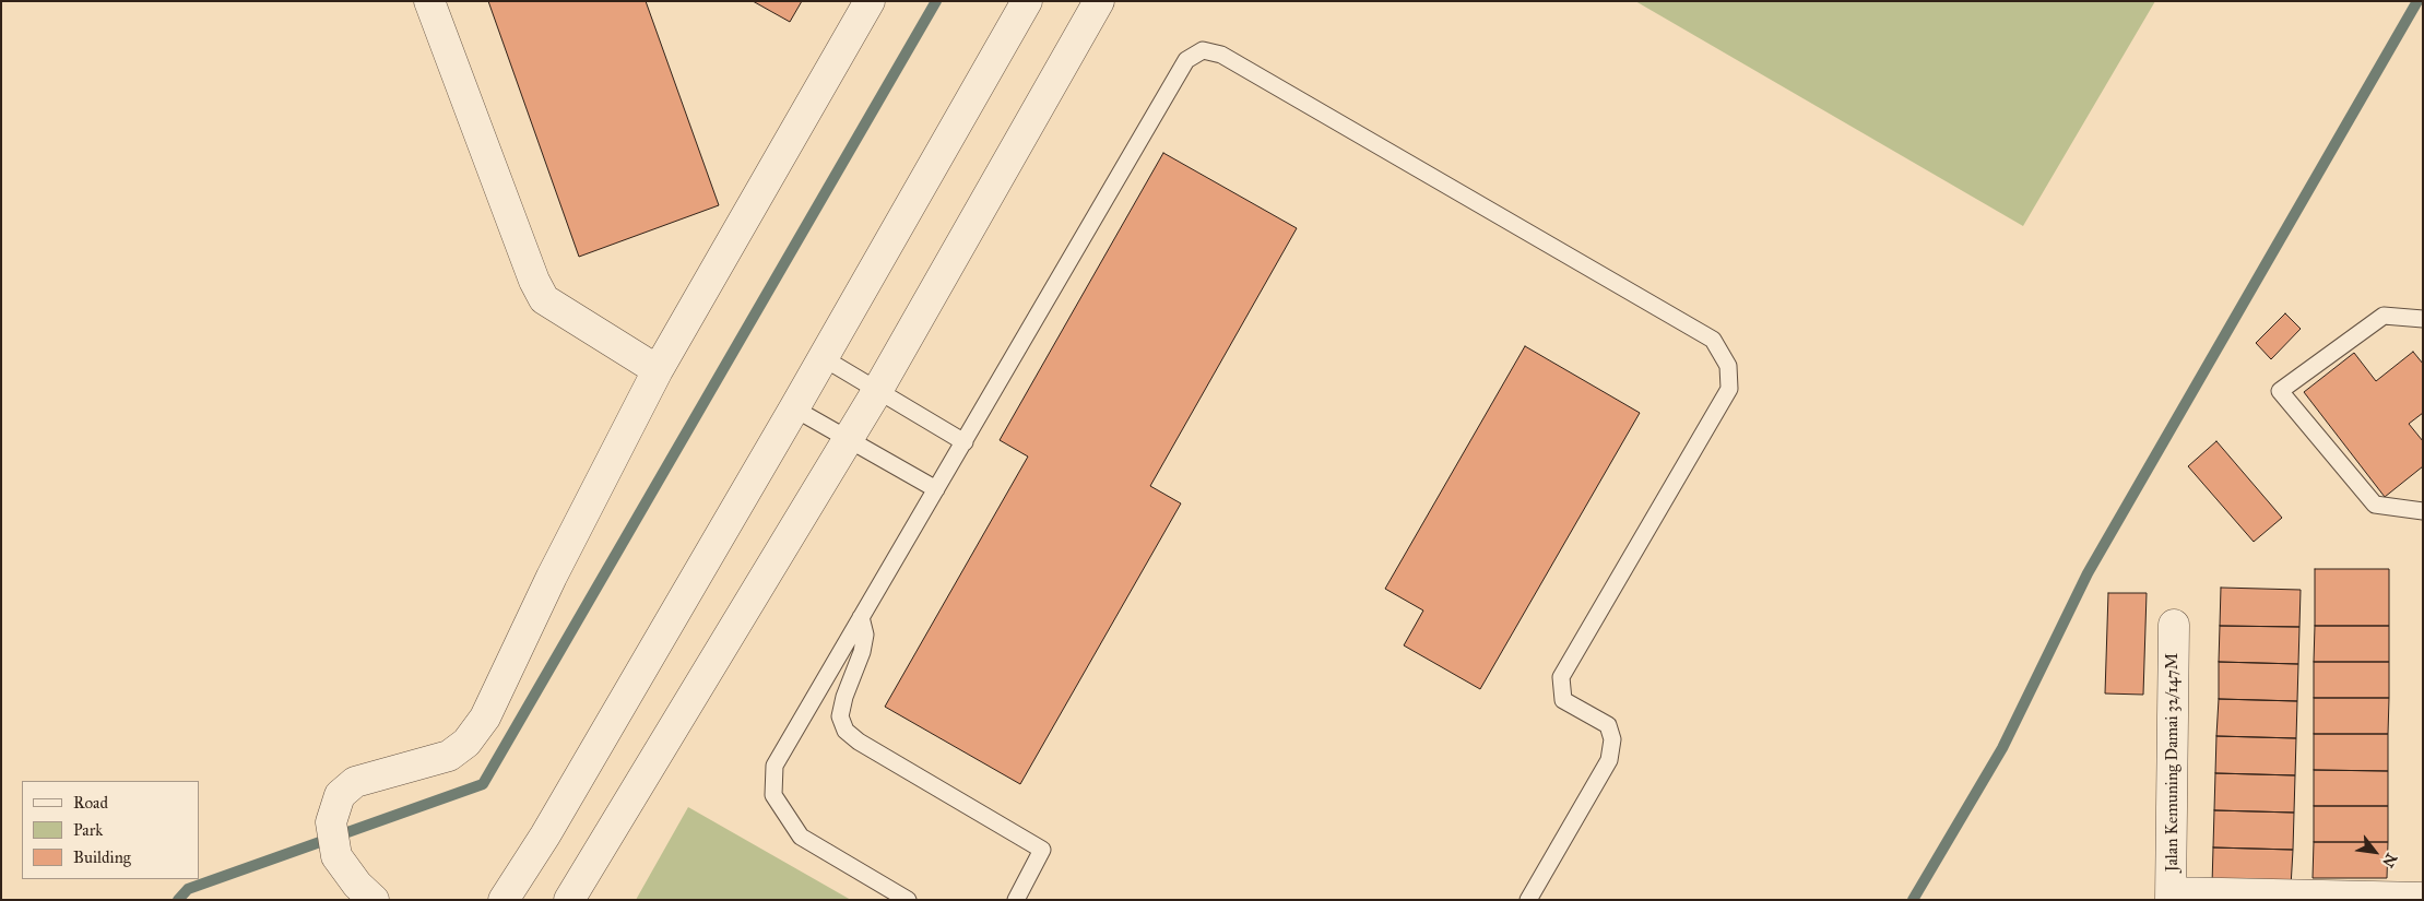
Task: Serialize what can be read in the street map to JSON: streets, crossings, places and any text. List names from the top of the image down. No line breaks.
{"streets":{"street":["Jalan Kemuning Damai 32/147M"]},"legend":["Road","Park","Building"],"north":"bottom right"}
